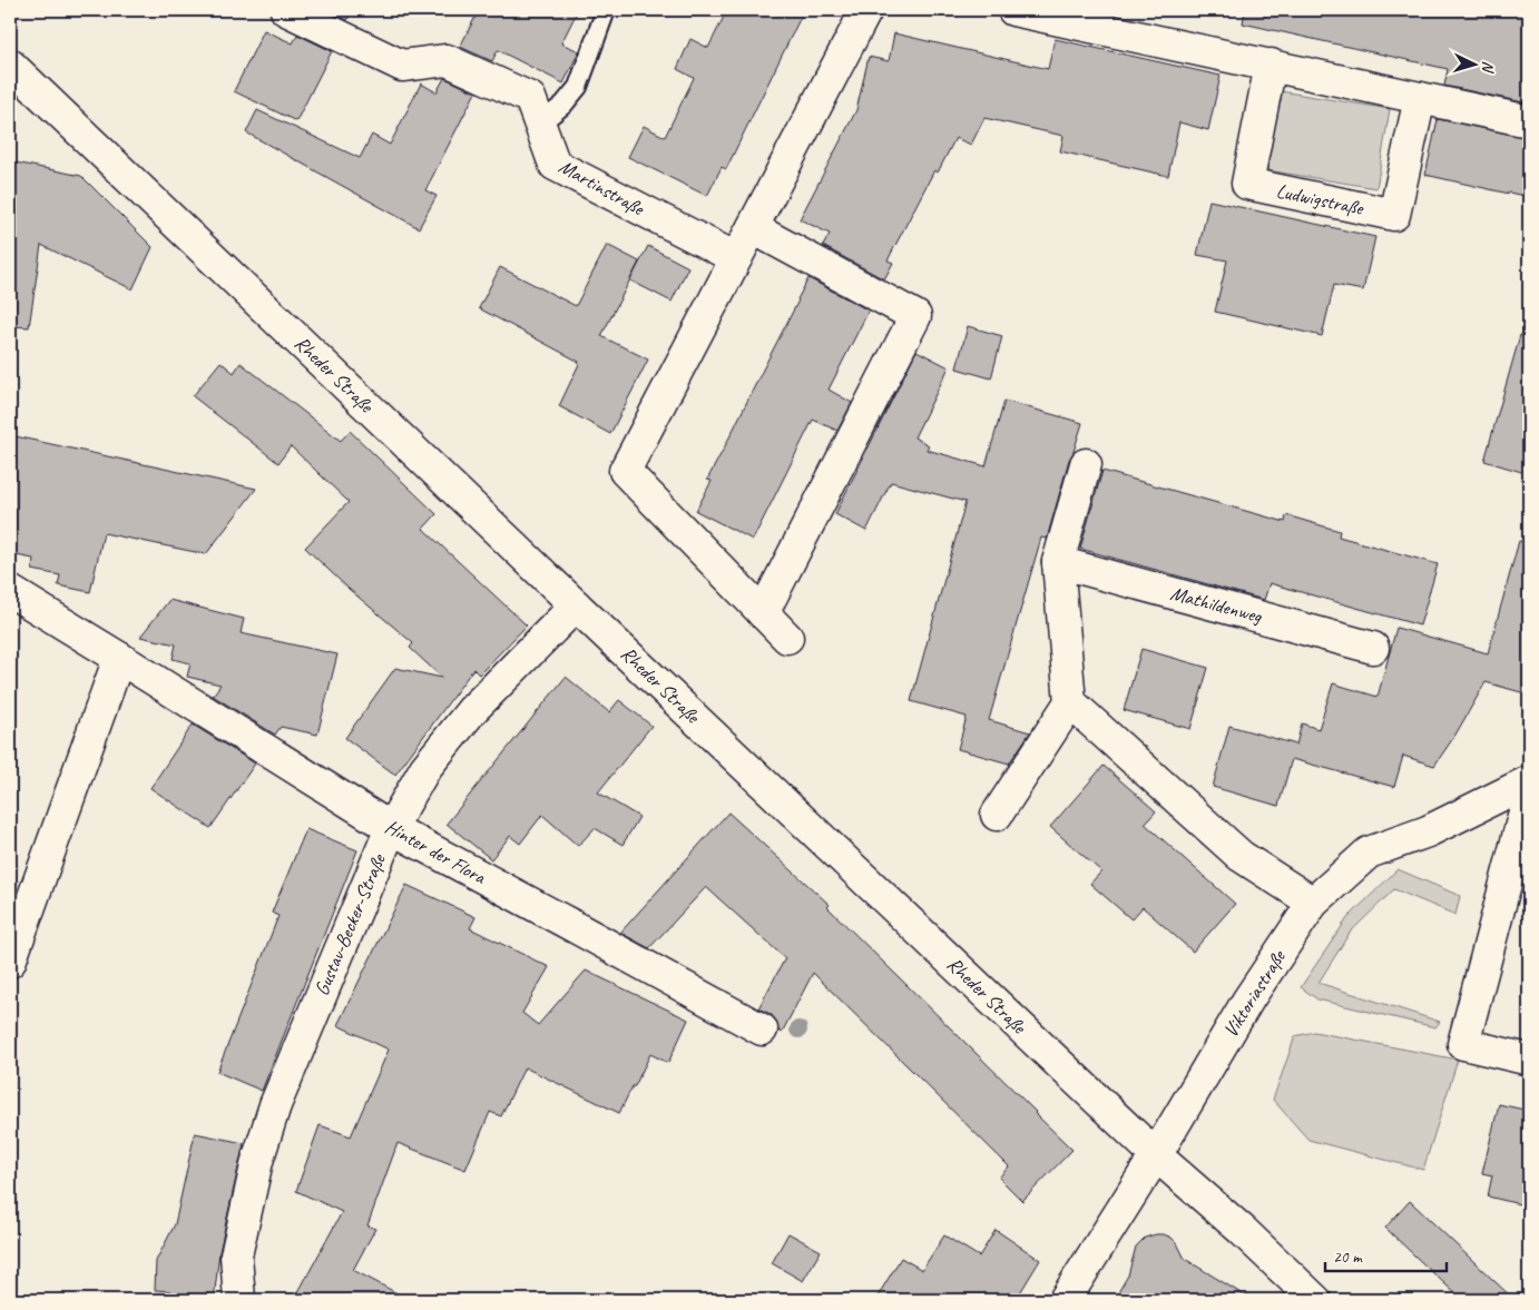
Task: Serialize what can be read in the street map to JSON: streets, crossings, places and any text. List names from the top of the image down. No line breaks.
{"streets":{"street":["Martinstraße","Ludwigstraße","Rheder Straße","Mathildenweg","Hinter der Flora","Gustav-Becker-Straße","Viktoriastraße"]},"crossings":[["Rheder Straße","Gustav-Becker-Straße"],["Rheder Straße","Viktoriastraße"],["Hinter der Flora","Gustav-Becker-Straße"]],"scale_bar":"20 m","north":"right"}
